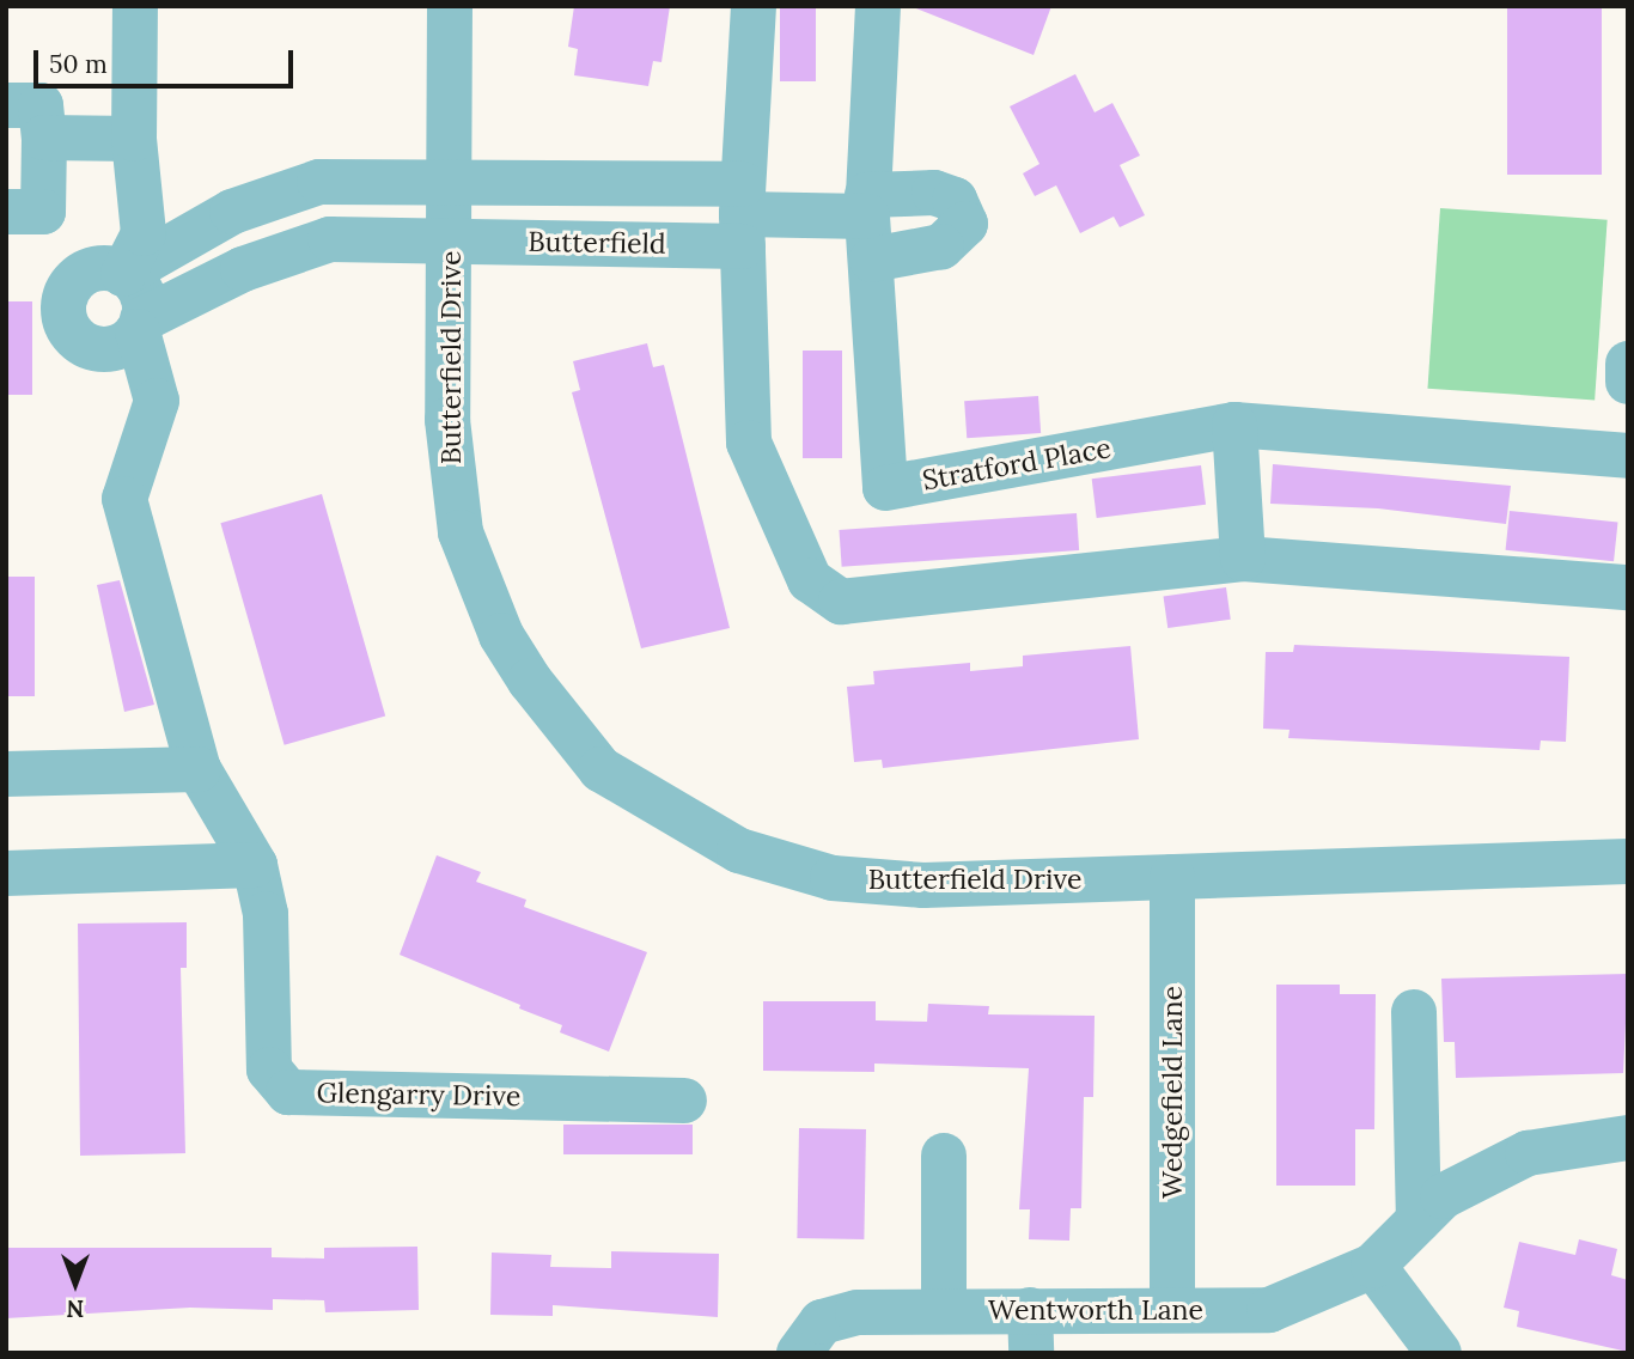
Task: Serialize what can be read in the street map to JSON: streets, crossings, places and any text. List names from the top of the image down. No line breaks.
{"streets":{"street":["Butterfield","Butterfield Drive","Stratford Place","Wedgefield Lane","Glengarry Drive","Wentworth Lane"]},"crossings":[["Butterfield","Butterfield Drive"],["Butterfield","Stratford Place"],["Butterfield Drive","Wedgefield Lane"],["Wedgefield Lane","Wentworth Lane"]],"scale_bar":"50 m","north":"bottom"}
